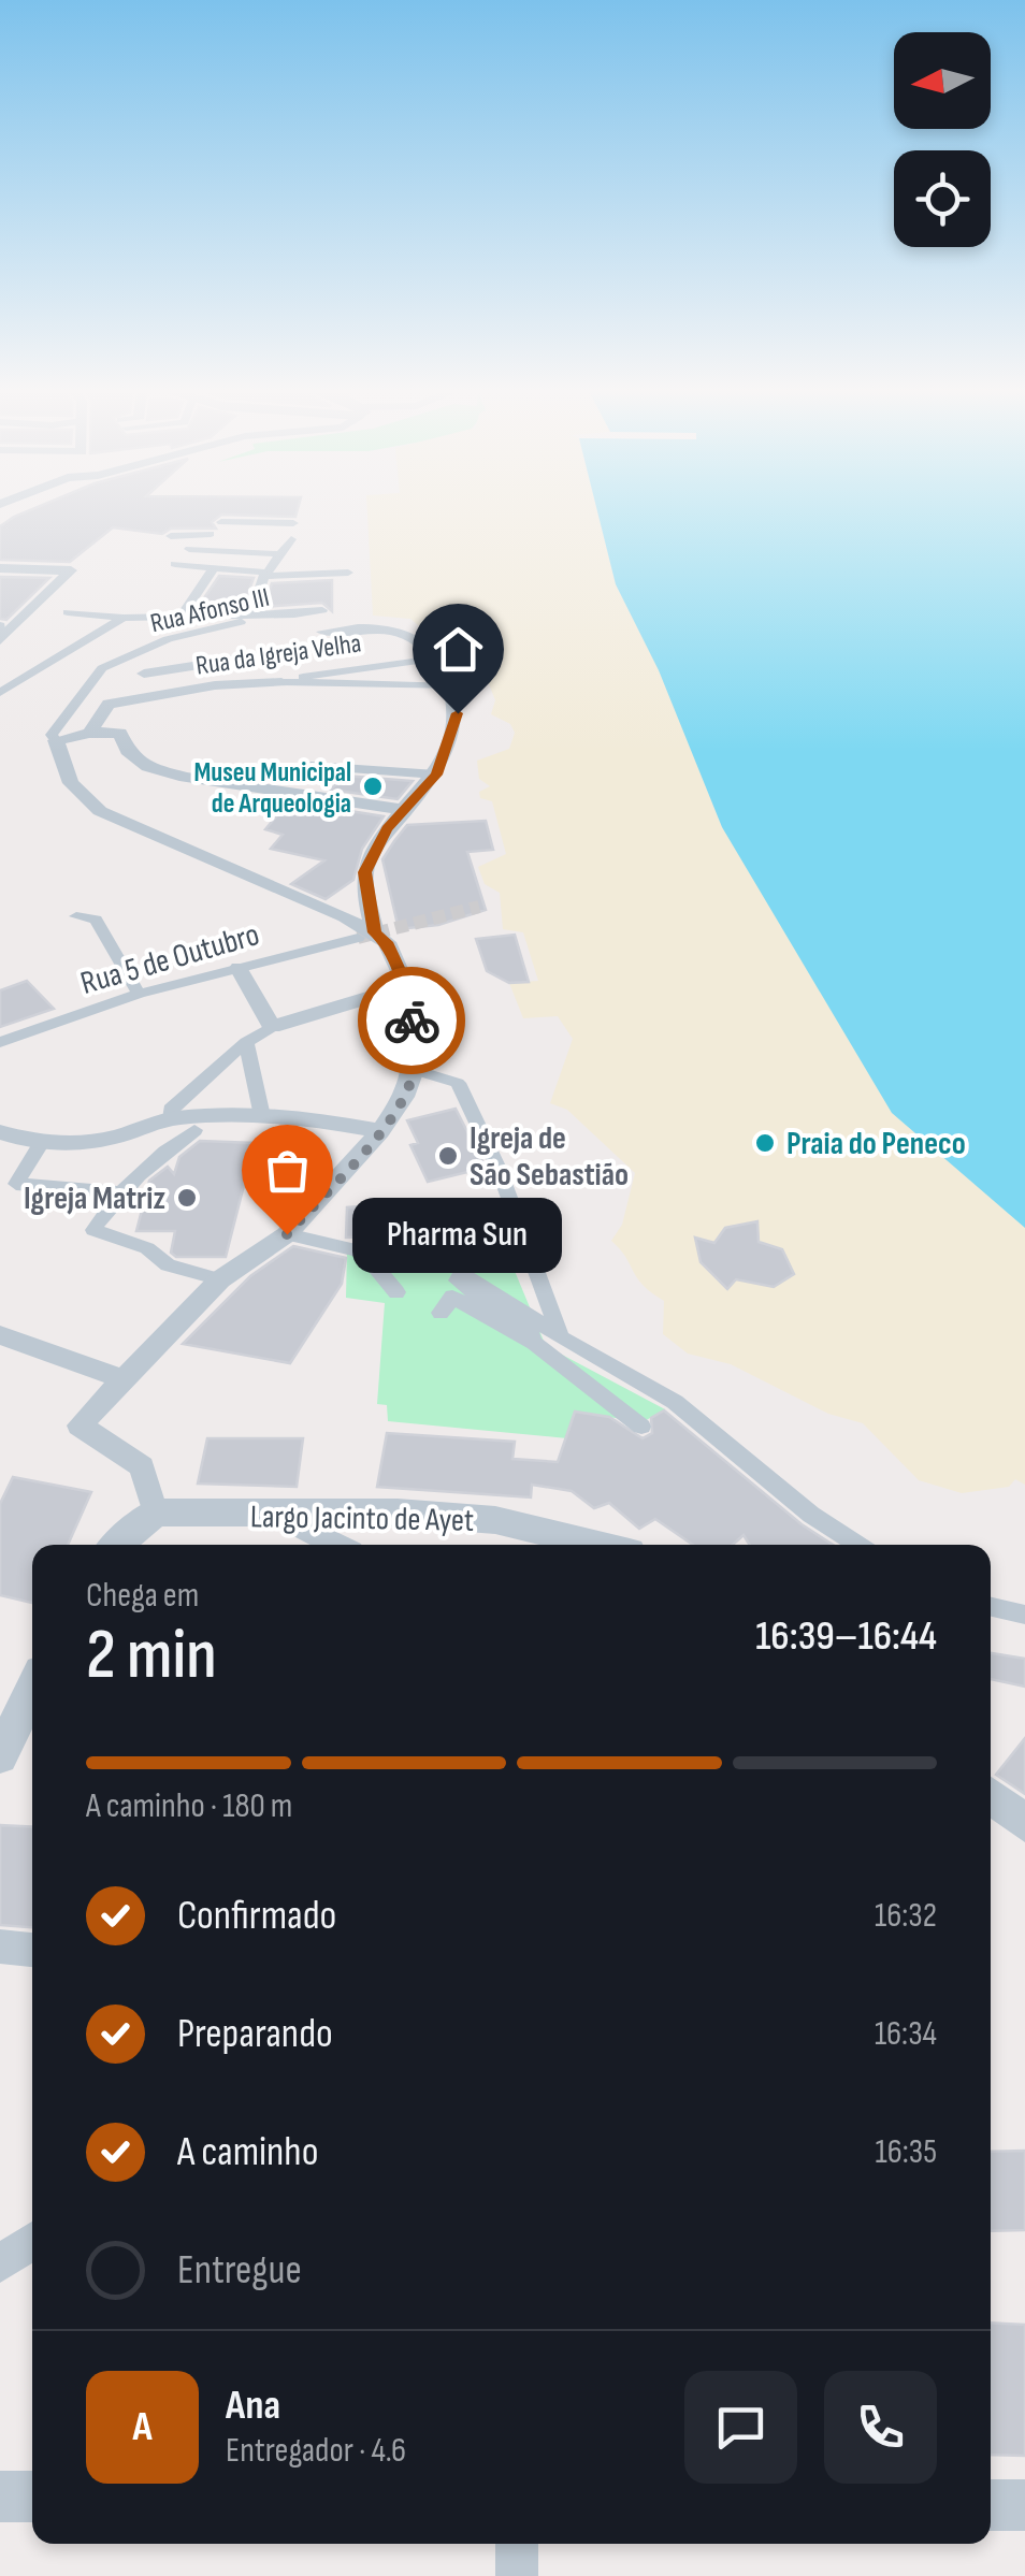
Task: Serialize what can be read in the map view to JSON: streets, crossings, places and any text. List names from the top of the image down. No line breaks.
{"streets":{"street":["Rua Afonso III","Rua da Igreja Velha","Rua 5 de Outubro","Largo Jacinto de Ayet"]},"places":["Museu Municipal de Arqueologia","Praia do Peneco","Igreja de São Sebastião","Igreja Matriz","Pharma Sun"],"north":"left","page":{"bubble":"Pharma Sun","heading":["2 min","Chega em","16:39–16:44"],"panel":["Ana","Entregador · 4.6"],"bar":"A caminho · 180 m","list":[["Confirmado","16:32"],["Preparando","16:34"],["A caminho","16:35"],"Entregue"],"round":"A"}}
